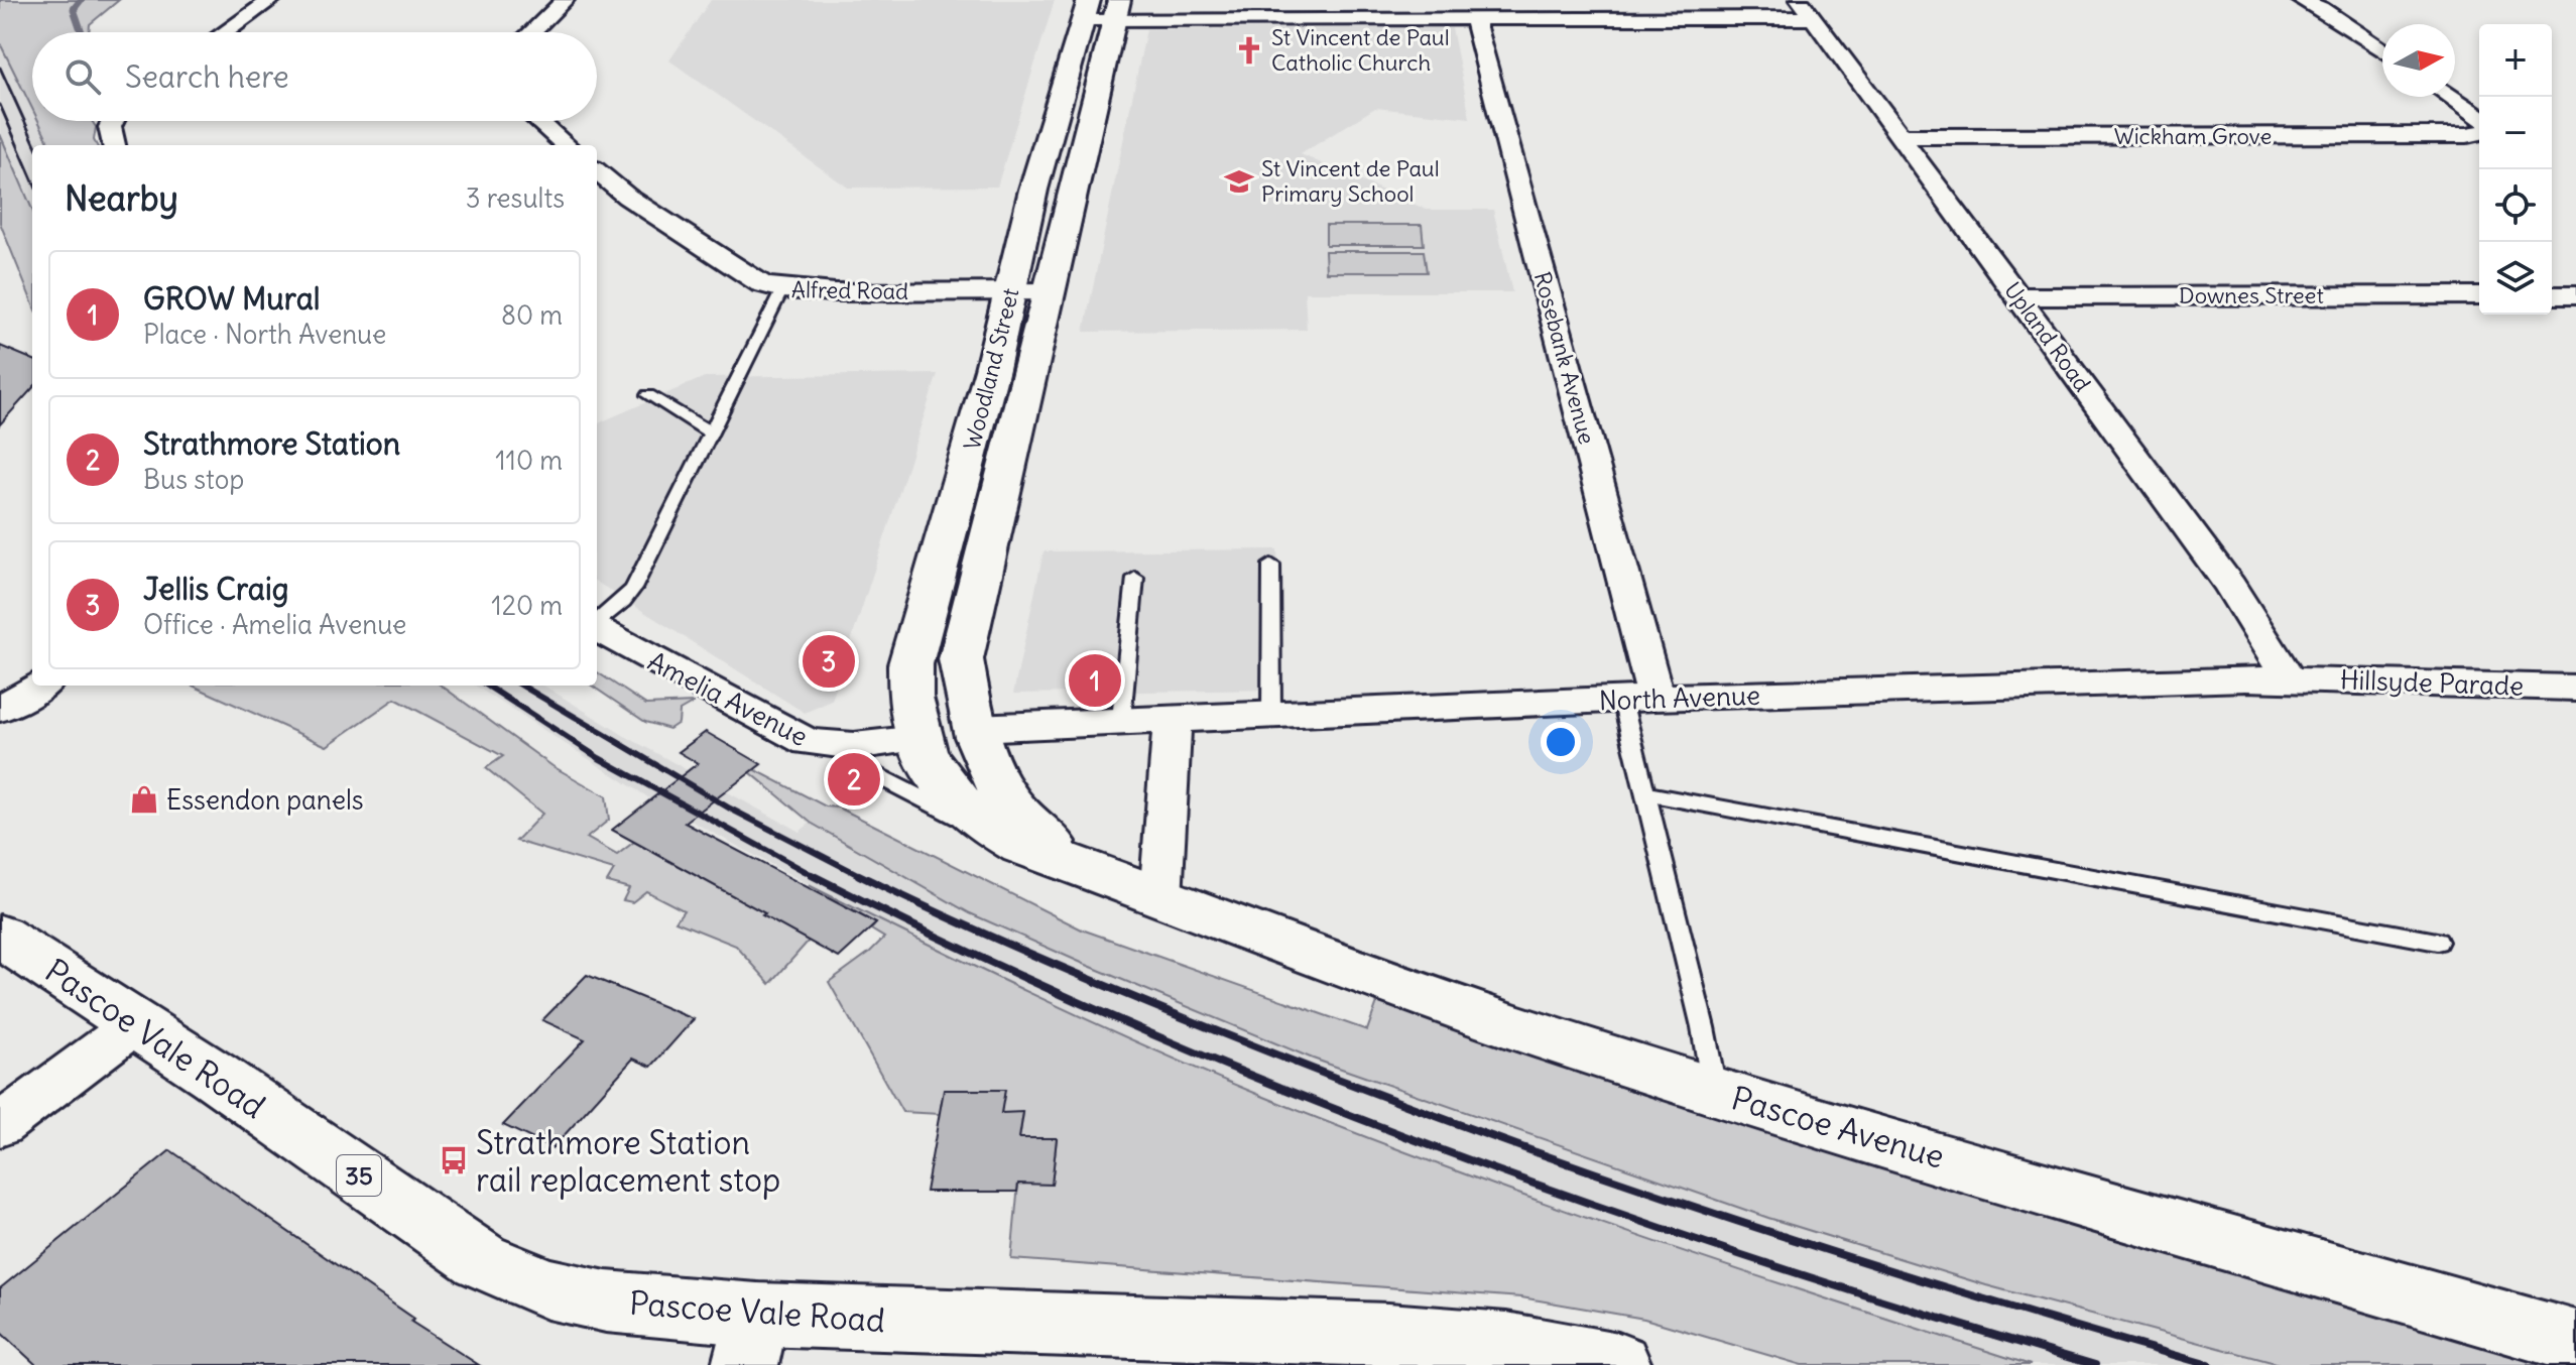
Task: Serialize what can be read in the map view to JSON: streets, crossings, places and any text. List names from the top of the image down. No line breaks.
{"streets":{"main road":["Woodland Street","Pascoe Vale Road","Pascoe Avenue","35"],"street":["Wickham Grove","Alfred Road","Downes Street","Upland Road","Rosebank Avenue","Hillsyde Parade","North Avenue","Amelia Avenue"]},"crossings":[["Wickham Grove","Upland Road"],["Alfred Road","Woodland Street"],["Downes Street","Upland Road"],["Upland Road","Hillsyde Parade"],["Upland Road","North Avenue"],["Rosebank Avenue","North Avenue"],["Woodland Street","North Avenue"],["Woodland Street","Amelia Avenue"],["Woodland Street","Pascoe Avenue"],["Hillsyde Parade","North Avenue"],["North Avenue","Pascoe Avenue"],["Amelia Avenue","Pascoe Avenue"]],"places":{"church":["St Vincent de Paul Catholic Church"],"school or university":["St Vincent de Paul Primary School"],"shop":["Essendon panels"],"bus stop":["Strathmore Station rail replacement stop"]},"north":"right","page":{"map_buttons":["+","−"],"search":"Search here","heading":["Nearby","3 results"],"list":[{"mark":"1","name":"GROW Mural","note":"Place · North Avenue","value":"80 m"},{"mark":"2","name":"Strathmore Station","note":"Bus stop","value":"110 m"},{"mark":"3","name":"Jellis Craig","note":"Office · Amelia Avenue","value":"120 m"}],"pins":["3","1","2"]}}
